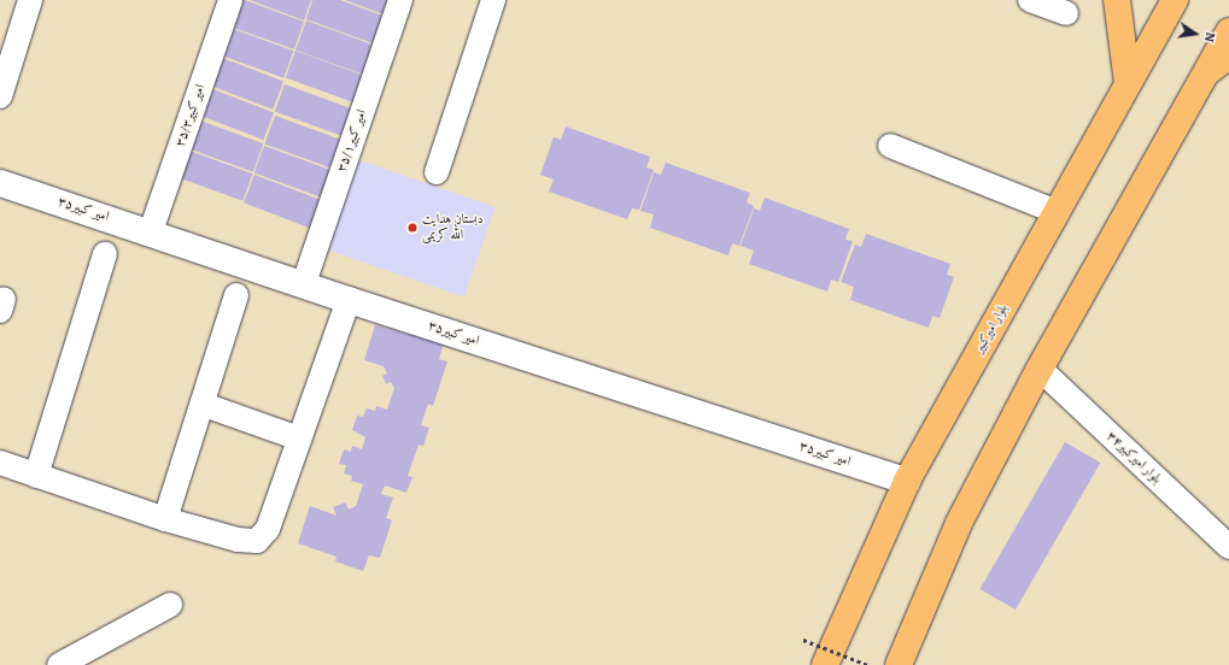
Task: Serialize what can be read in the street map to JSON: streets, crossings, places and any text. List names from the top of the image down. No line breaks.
{"streets":{"main road":["بلوار امیرکبیر"],"street":["امیر کبیر۳۵/۳","امیر کبیر۳۵/۱","امیر کبیر۳۵","بلوار امیرکبیر۳۴"]},"crossings":[["امیر کبیر۳۵/۳","امیر کبیر۳۵"],["امیر کبیر۳۵/۱","امیر کبیر۳۵"],["امیر کبیر۳۵","بلوار امیرکبیر"]],"places":["دبستان هدایت الله کریمی"],"north":"right"}
